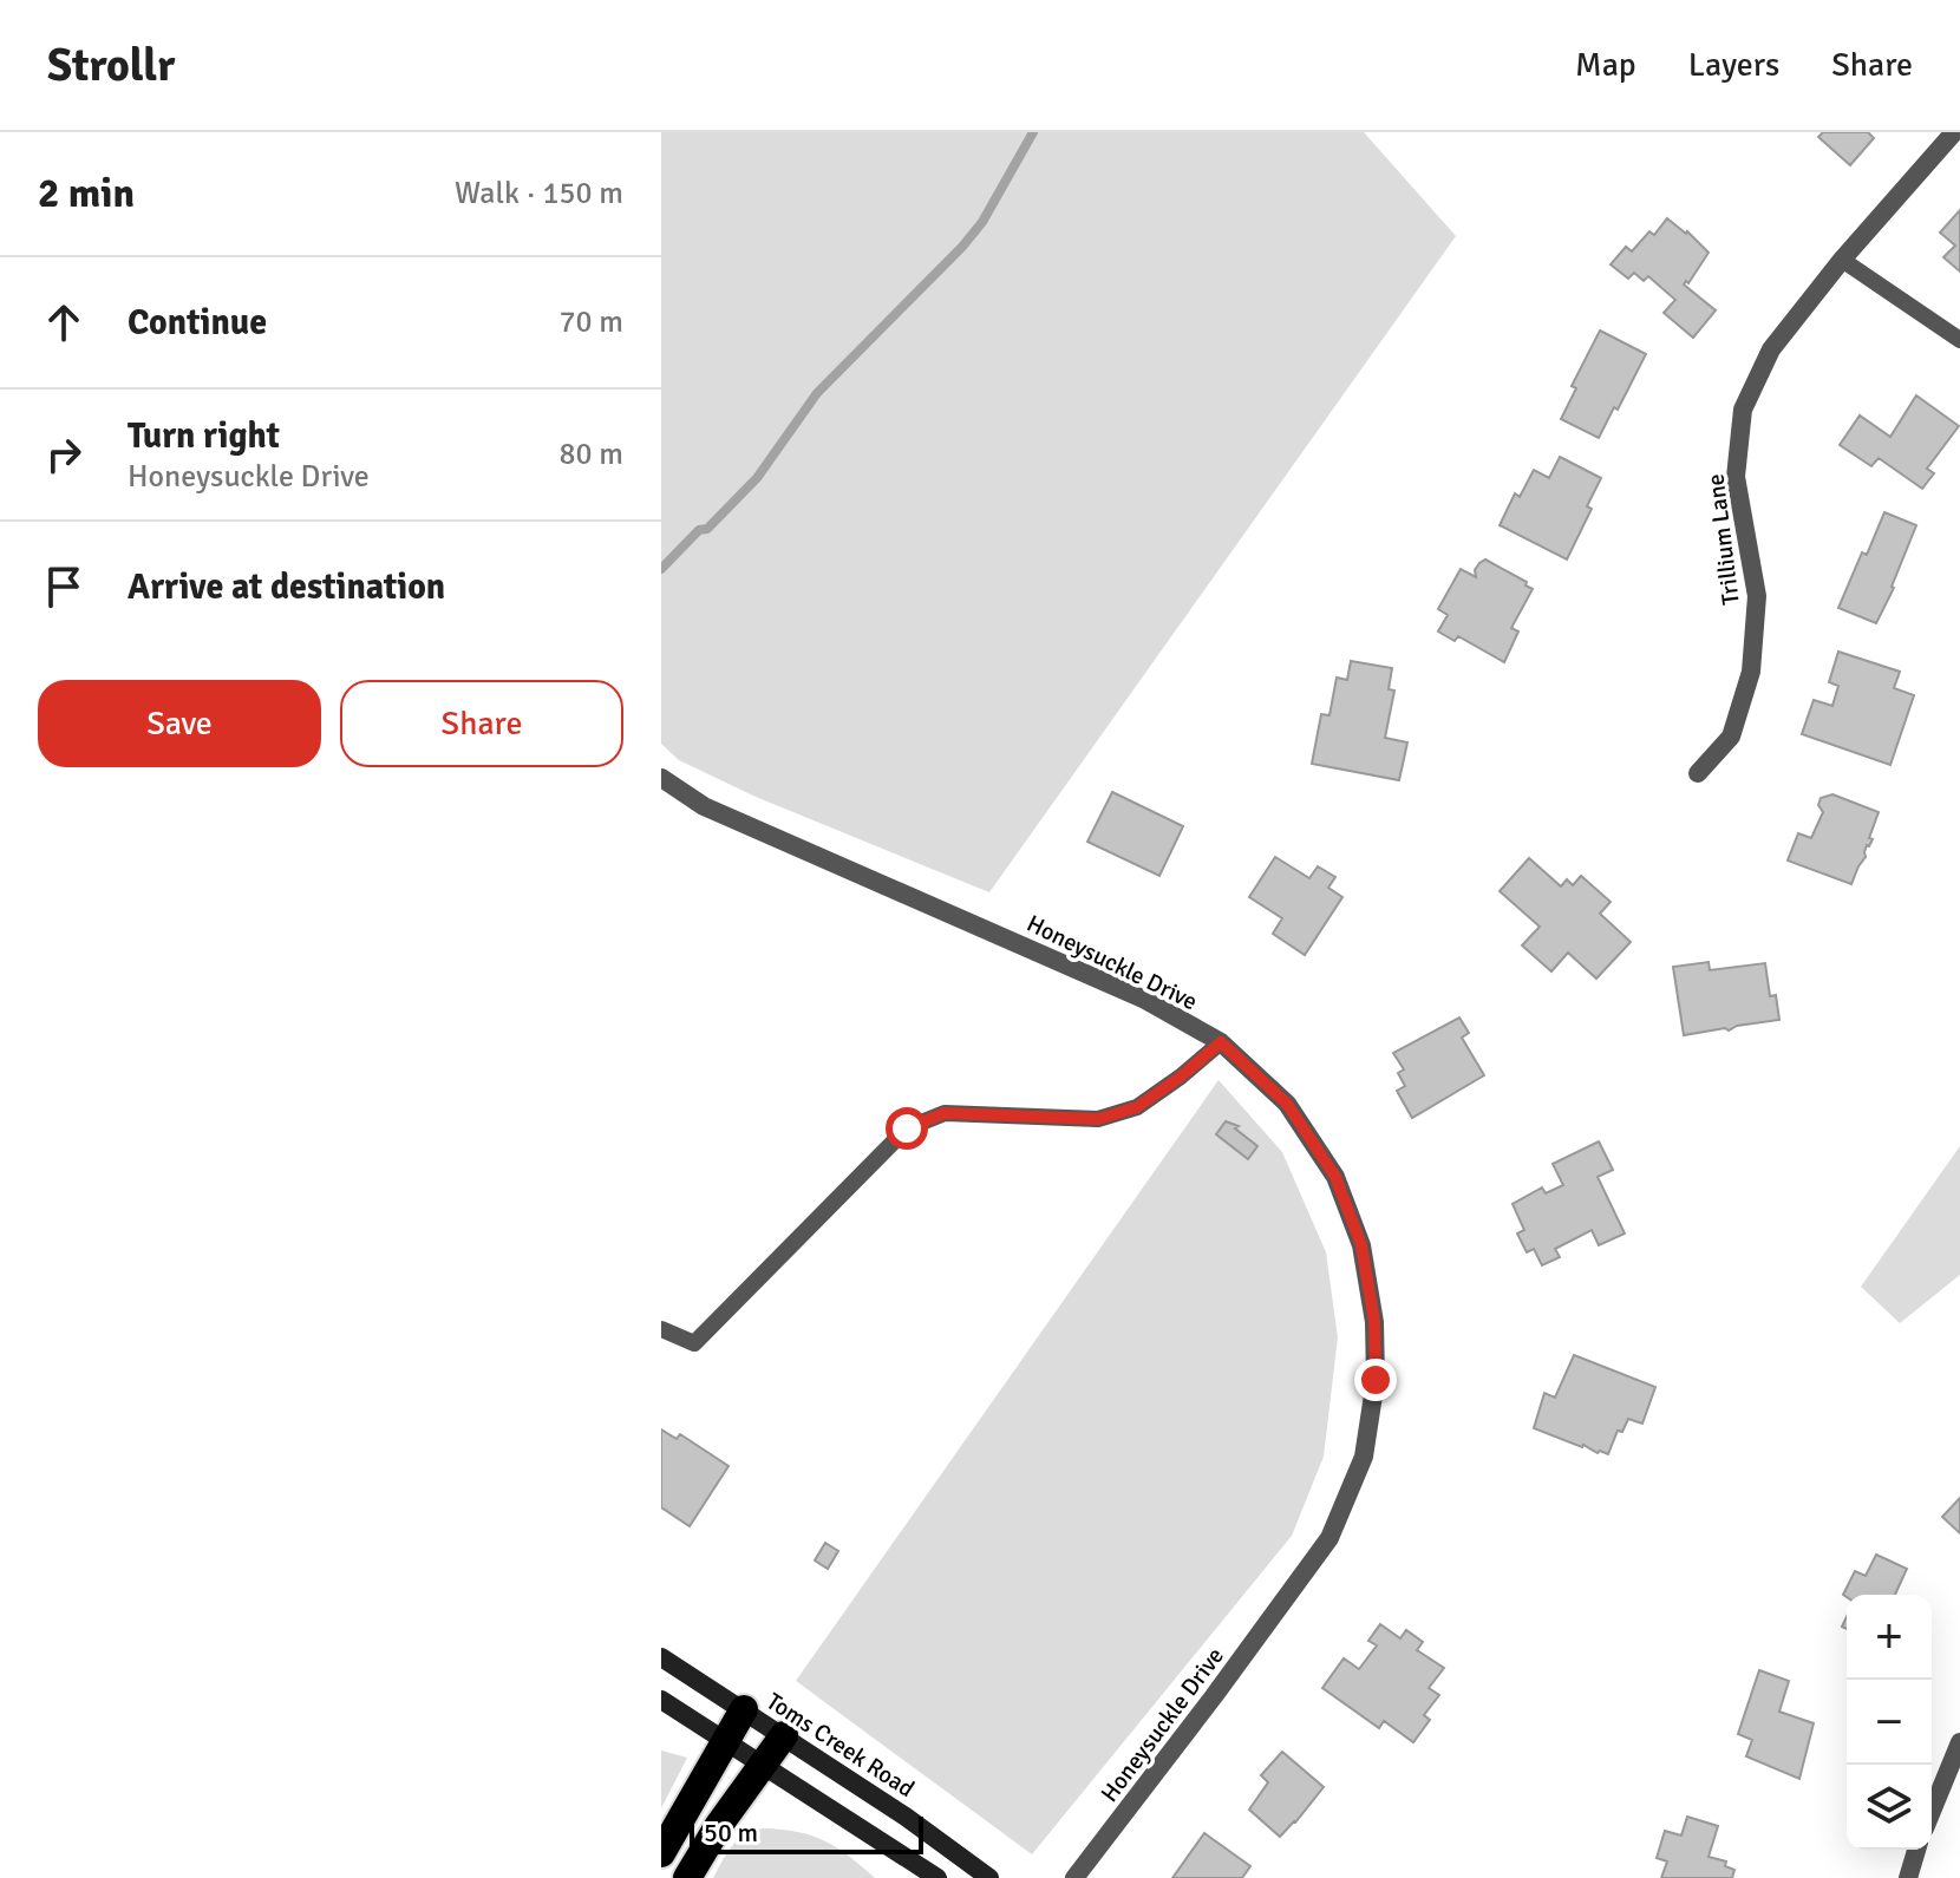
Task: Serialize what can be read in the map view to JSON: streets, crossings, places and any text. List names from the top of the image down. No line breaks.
{"streets":{"street":["Trillium Lane","Honeysuckle Drive","Toms Creek Road"]},"scale_bar":"50 m","page":{"header":"Strollr","nav":["Map","Layers","Share"],"heading":["2 min","Walk · 150 m"],"list":[["Continue","70 m"],["Turn right","Honeysuckle Drive","80 m"],"Arrive at destination"],"buttons":["Save","Share"],"map_buttons":["+","−"],"scale":"50 m"}}
